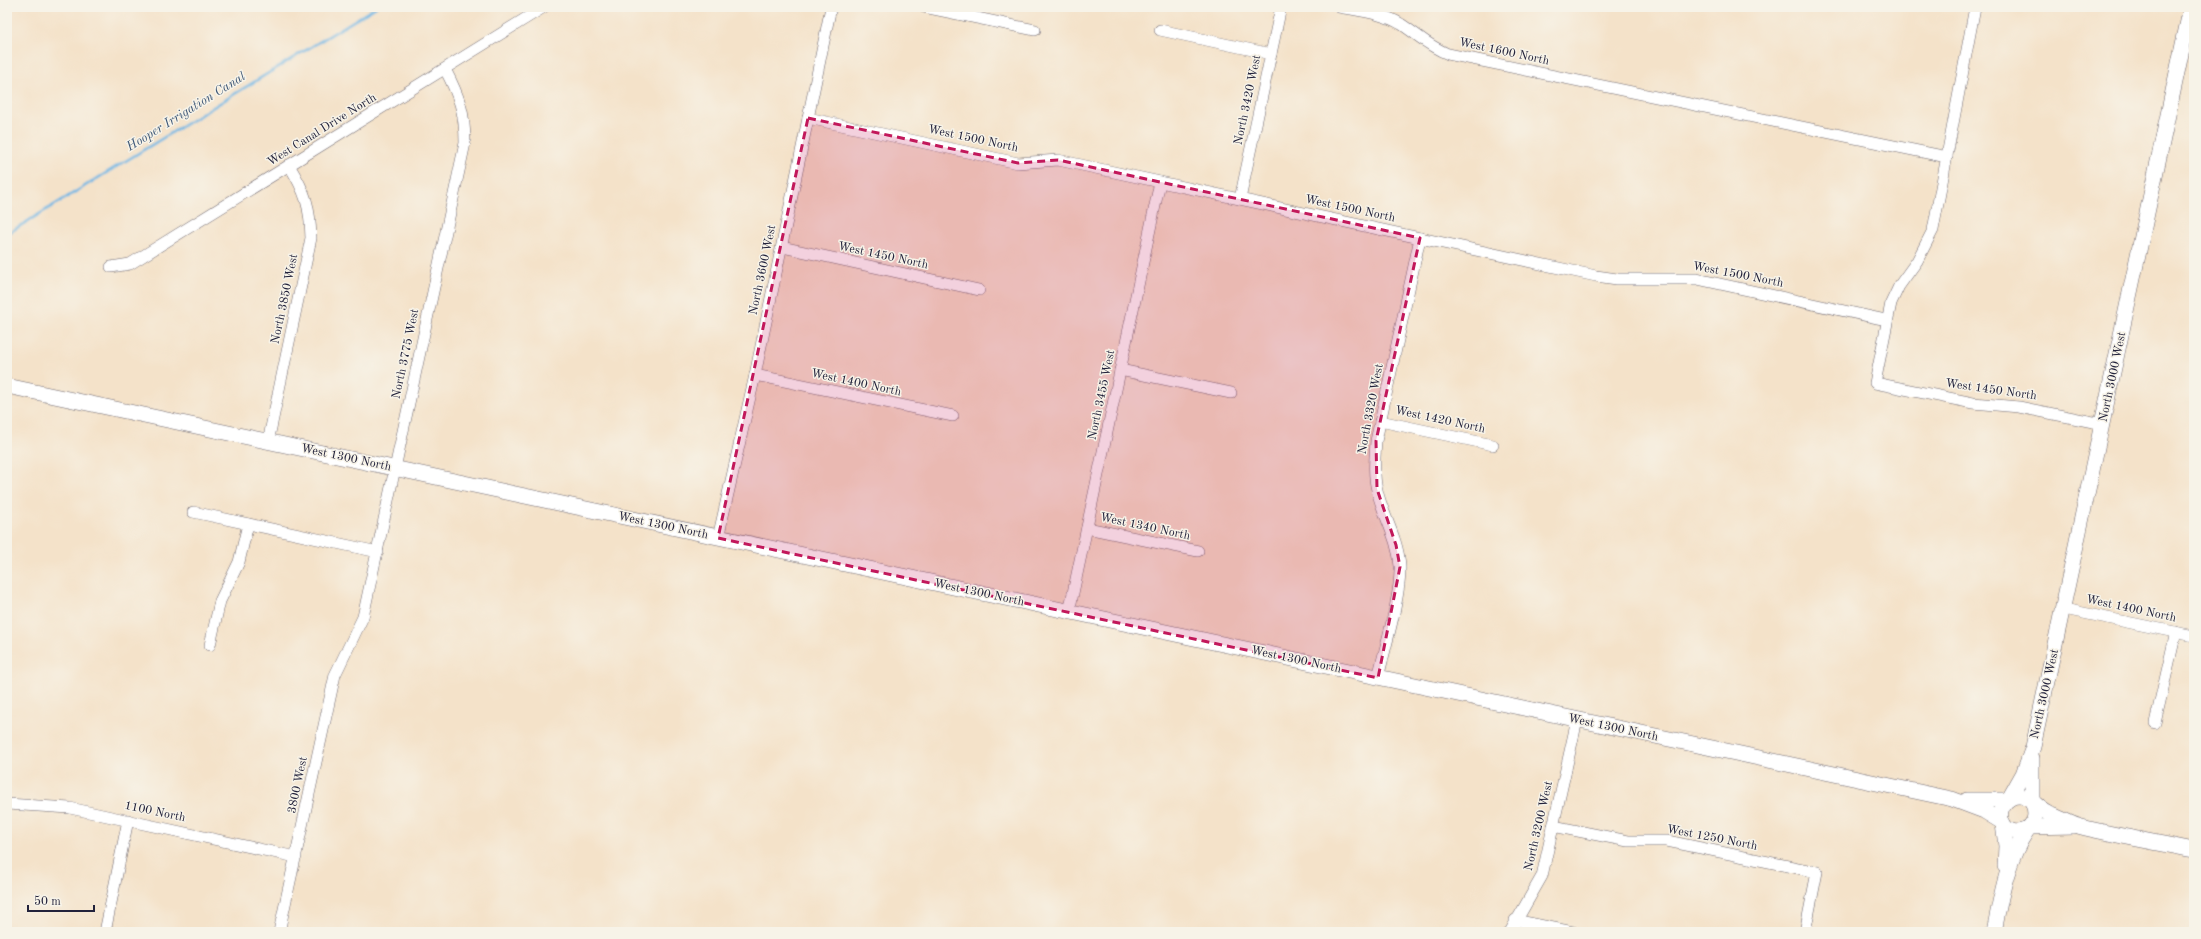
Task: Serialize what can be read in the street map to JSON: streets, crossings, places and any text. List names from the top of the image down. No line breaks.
{"streets":{"street":["West 1600 North","North 3420 West","West Canal Drive North","West 1500 North","West 1450 North","North 3600 West","North 3850 West","North 3775 West","North 3000 West","West 1400 North","North 3455 West","North 3320 West","West 1420 North","West 1300 North","West 1340 North","3800 West","1100 North","North 3200 West","West 1250 North"]},"crossings":[["North 3420 West","West 1500 North"],["West Canal Drive North","North 3850 West"],["West Canal Drive North","North 3775 West"],["West 1500 North","West 1450 North"],["West 1500 North","North 3600 West"],["West 1500 North","North 3455 West"],["West 1500 North","North 3320 West"],["West 1450 North","North 3600 West"],["West 1450 North","North 3000 West"],["North 3600 West","West 1400 North"],["North 3600 West","West 1300 North"],["North 3850 West","West 1300 North"],["North 3775 West","West 1300 North"],["North 3775 West","3800 West"],["North 3000 West","West 1400 North"],["North 3000 West","West 1300 North"],["North 3455 West","West 1300 North"],["North 3455 West","West 1340 North"],["North 3320 West","West 1420 North"],["North 3320 West","West 1300 North"],["West 1300 North","North 3200 West"],["3800 West","1100 North"],["North 3200 West","West 1250 North"]],"water":["Hooper Irrigation Canal"],"scale_bar":"50 m"}
